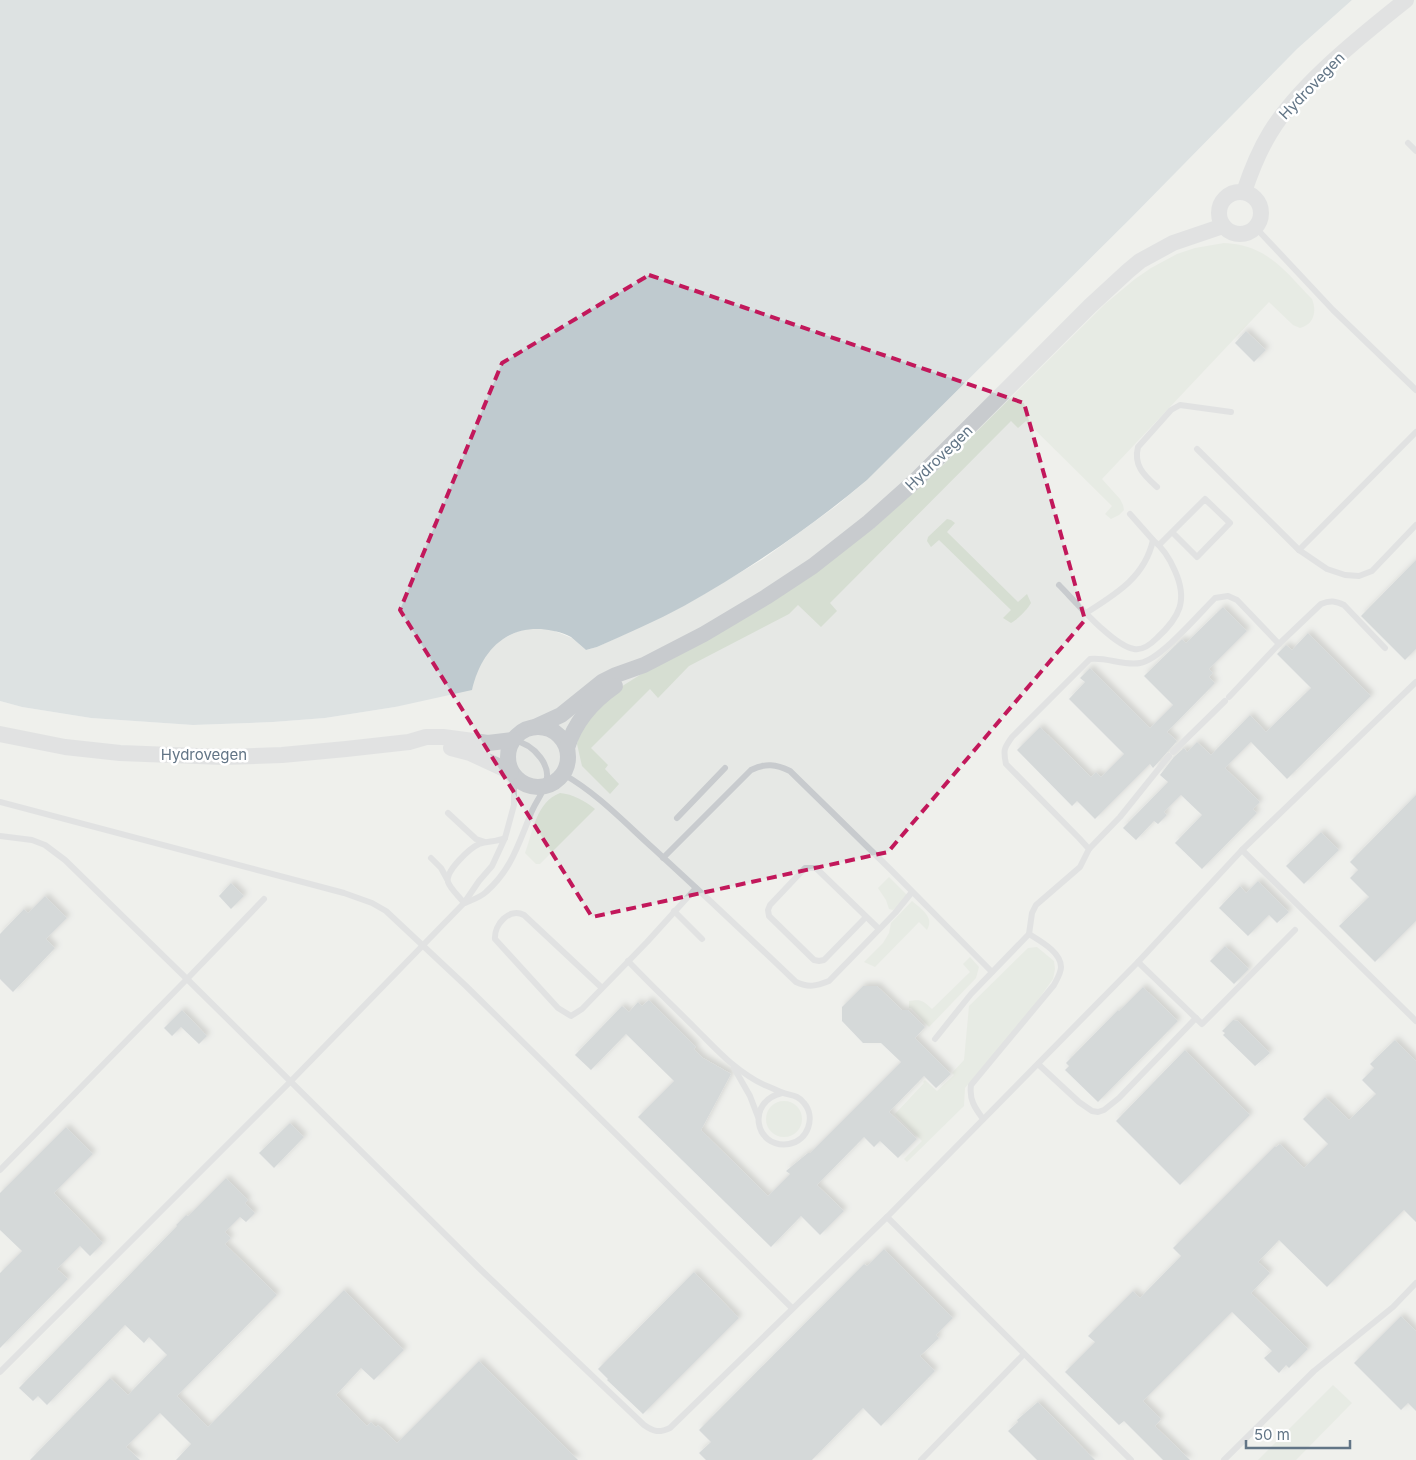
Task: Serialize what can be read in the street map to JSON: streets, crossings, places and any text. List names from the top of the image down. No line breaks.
{"streets":{"street":["Hydrovegen"]},"scale_bar":"50 m"}
